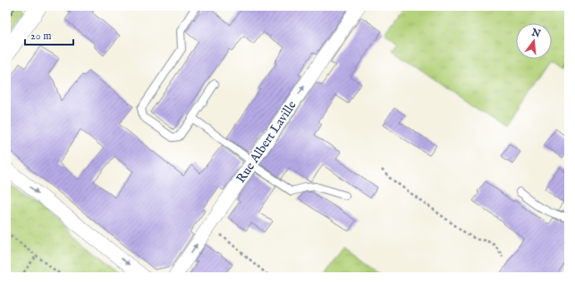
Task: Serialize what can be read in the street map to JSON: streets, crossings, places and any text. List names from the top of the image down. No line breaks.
{"streets":{"street":["Rue Albert Laville"]},"one_way":["Rue Albert Laville"],"scale_bar":"20 m","north":"top"}
